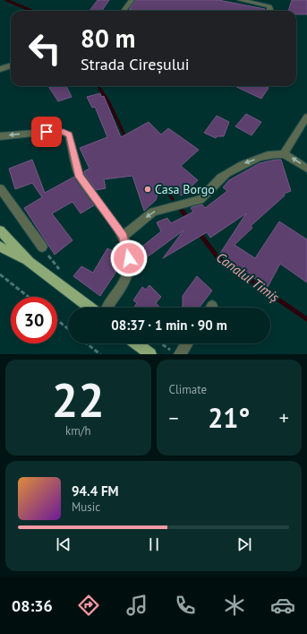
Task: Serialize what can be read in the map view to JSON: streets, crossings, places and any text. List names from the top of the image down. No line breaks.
{"water":["Canalul Timiș"],"places":["Casa Borgo"],"page":{"turn":["80 m","Strada Cireșului"],"limit":"30","trip":"08:37 · 1 min · 90 m","tile":[["22","km/h"],"Climate"],"heat":["−","21°","+"],"song":["94.4 FM","Music"],"tabs":"08:36"}}
